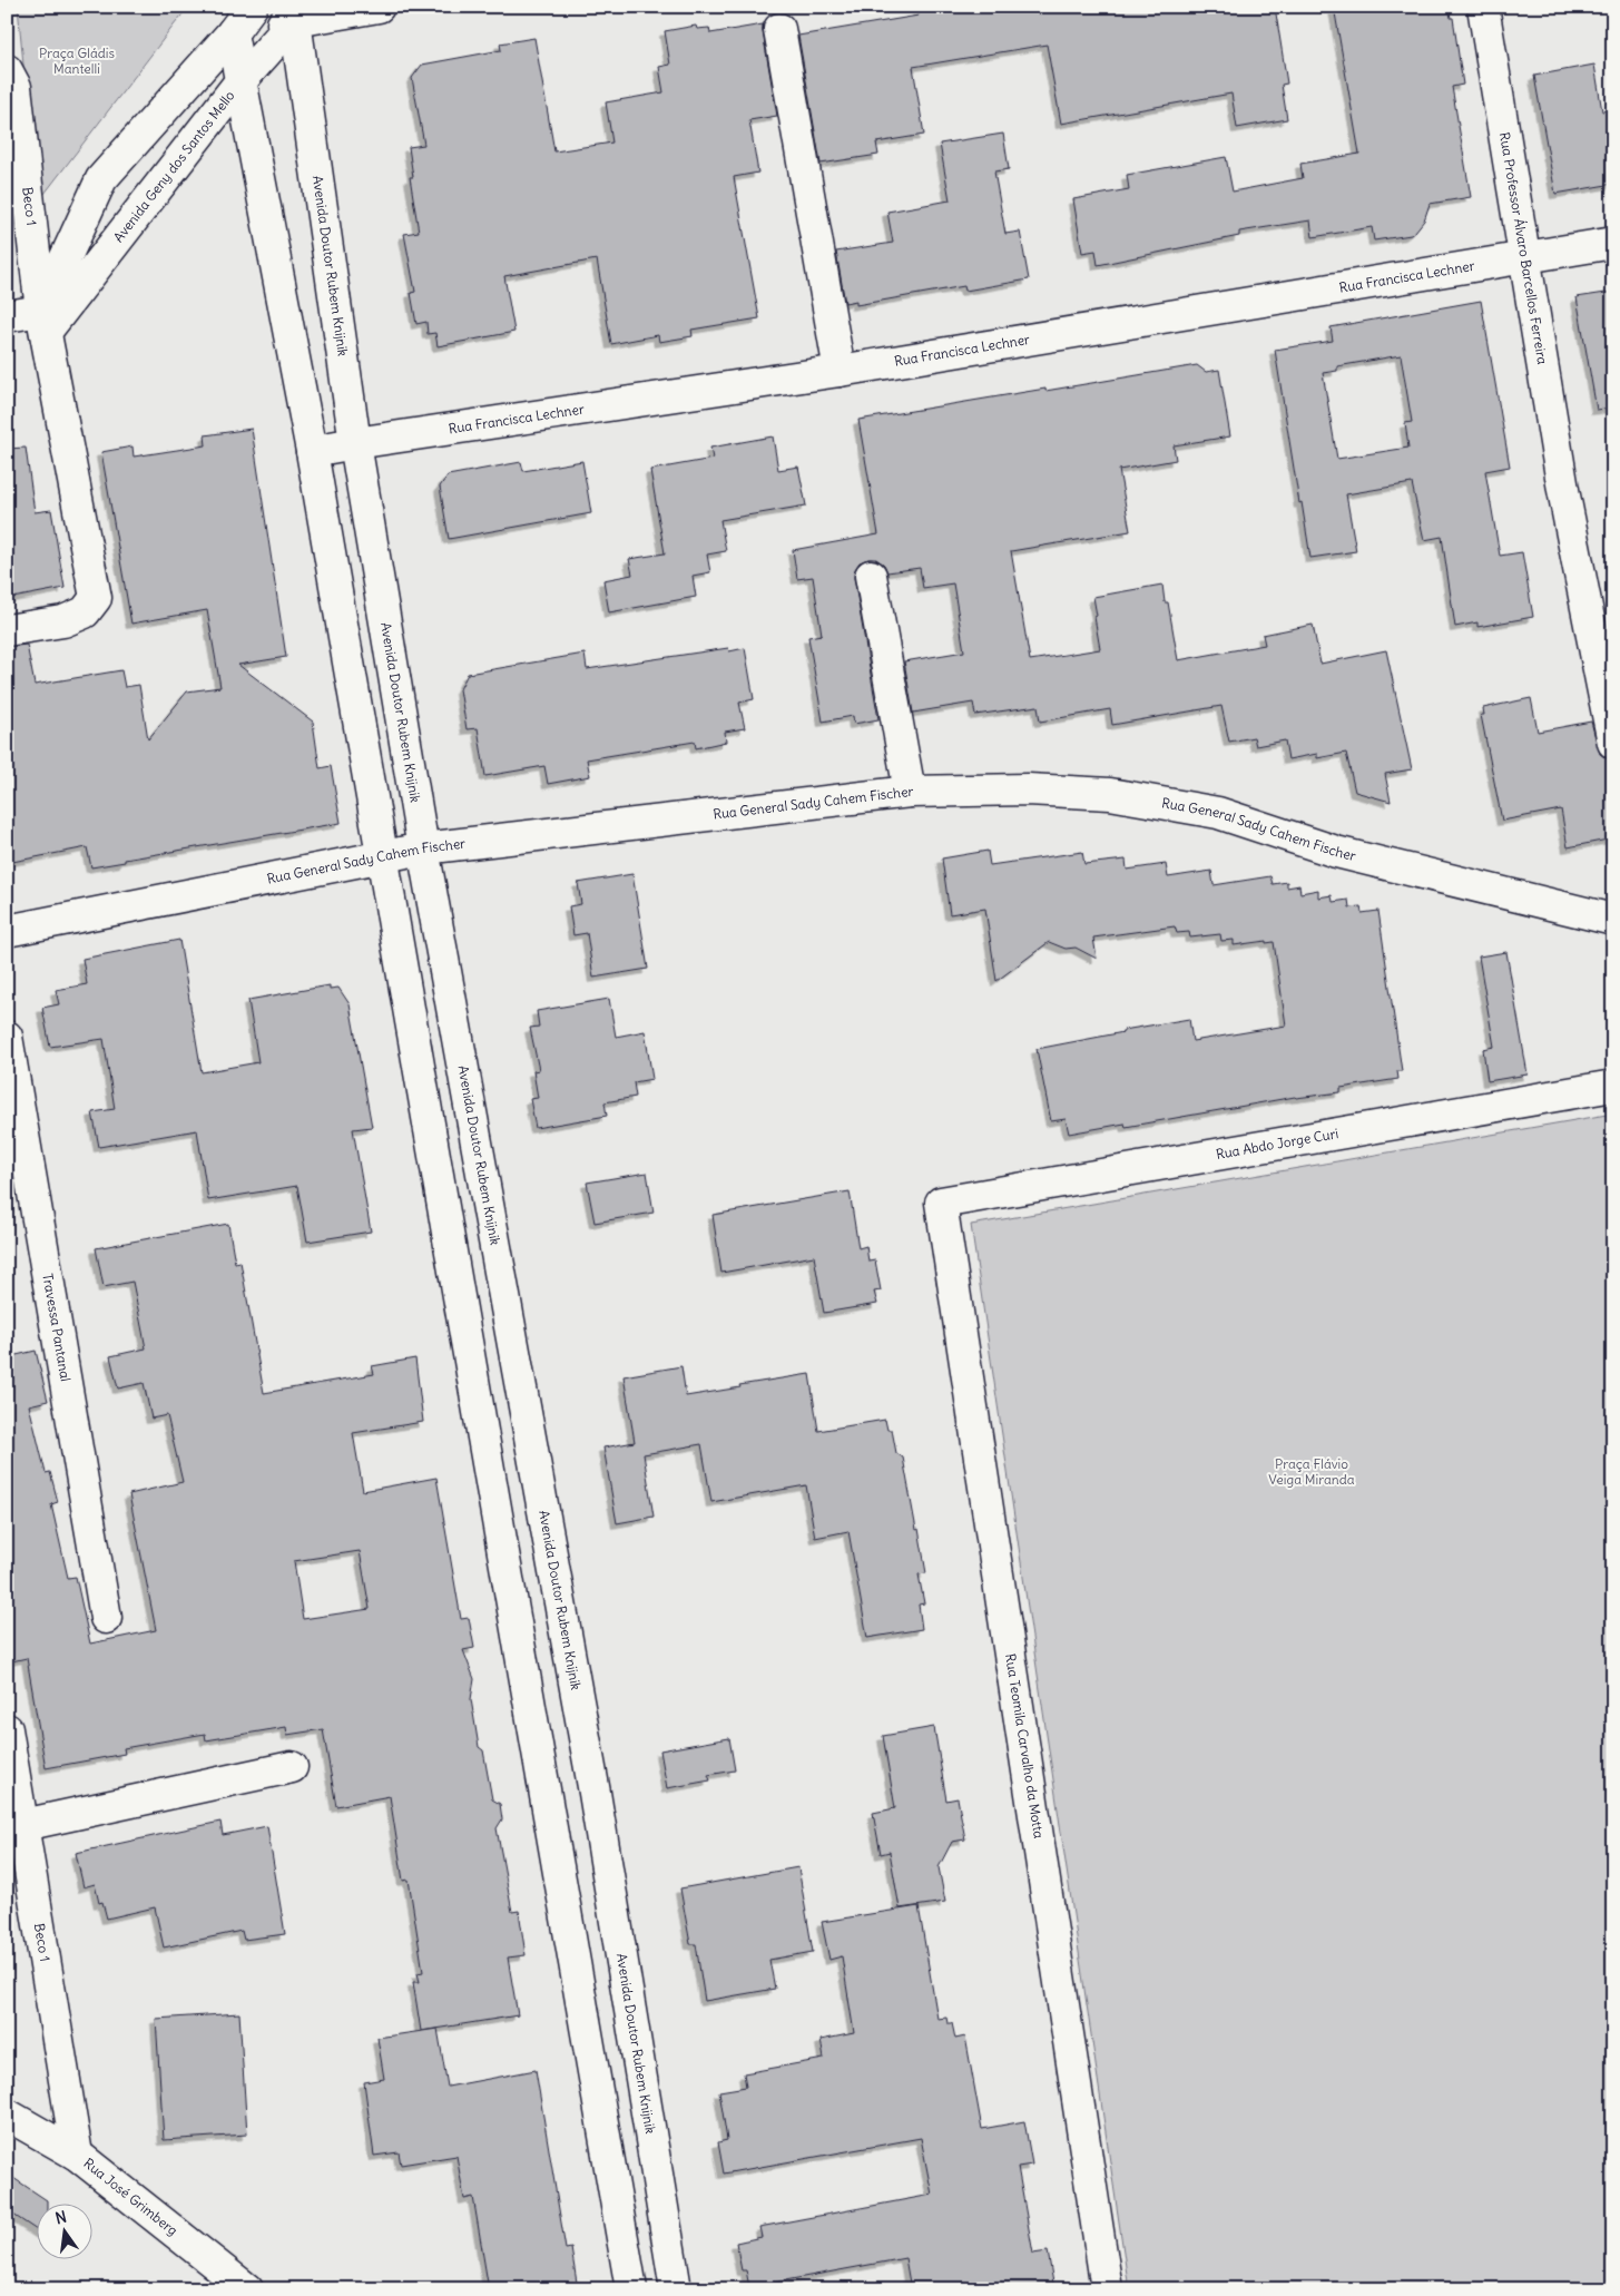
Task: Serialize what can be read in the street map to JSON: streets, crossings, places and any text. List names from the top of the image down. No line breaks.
{"streets":{"street":["Avenida Geny dos Santos Mello","Beco 1","Rua Professor Álvaro Barcellos Ferreira","Avenida Doutor Rubem Knijnik","Rua Francisca Lechner","Rua General Sady Cahem Fischer","Rua Abdo Jorge Curi","Travessa Pantanal","Rua Teomila Carvalho da Motta","Rua José Grimberg"]},"crossings":[["Avenida Geny dos Santos Mello","Beco 1"],["Avenida Geny dos Santos Mello","Avenida Doutor Rubem Knijnik"],["Beco 1","Rua José Grimberg"],["Rua Professor Álvaro Barcellos Ferreira","Rua Francisca Lechner"],["Avenida Doutor Rubem Knijnik","Rua Francisca Lechner"],["Avenida Doutor Rubem Knijnik","Rua General Sady Cahem Fischer"],["Rua Abdo Jorge Curi","Rua Teomila Carvalho da Motta"]],"parks":["Praça Gládis Mantelli","Praça Flávio Veiga Miranda"],"north":"top"}
